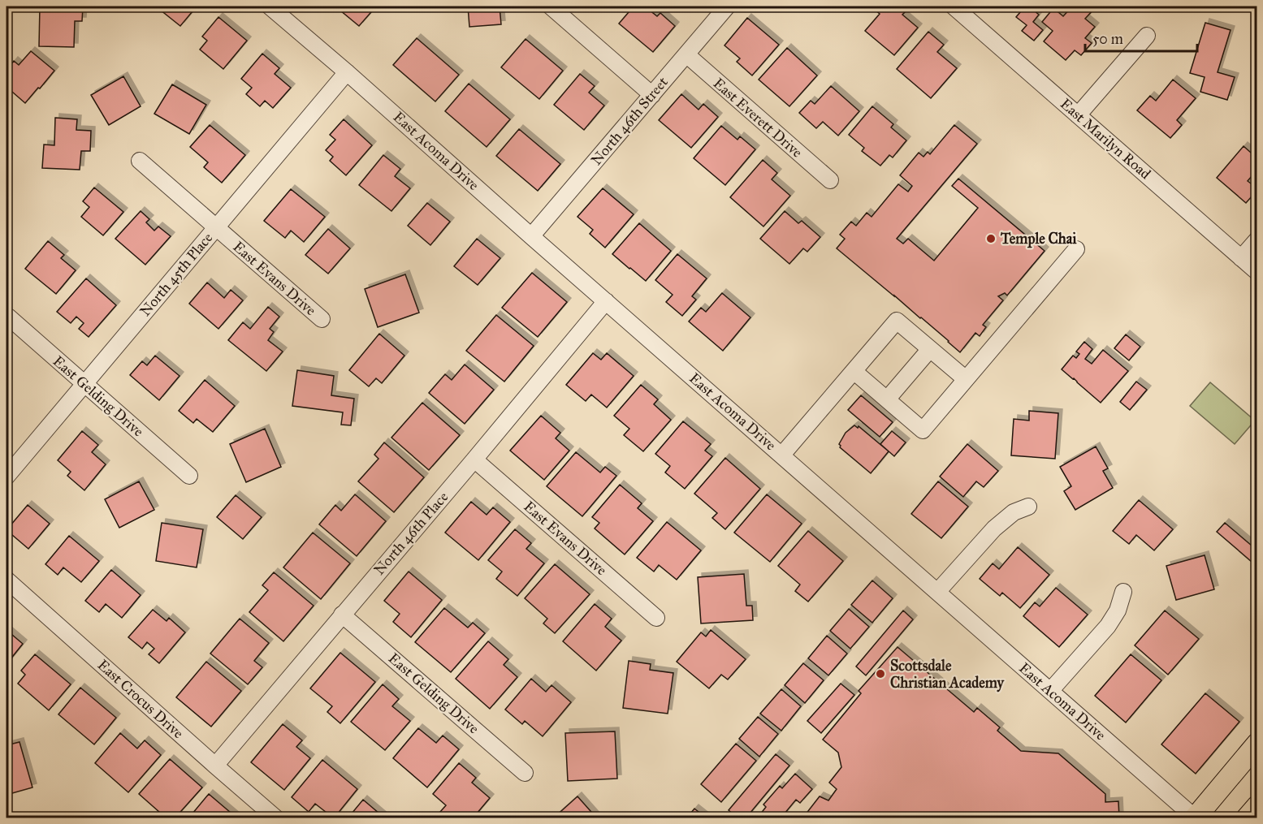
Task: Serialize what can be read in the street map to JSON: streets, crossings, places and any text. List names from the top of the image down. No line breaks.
{"streets":{"street":["East Everett Drive","North 46th Street","East Marilyn Road","East Acoma Drive","North 45th Place","East Evans Drive","East Gelding Drive","North 46th Place","East Crocus Drive"]},"crossings":[["East Everett Drive","North 46th Street"],["North 46th Street","East Acoma Drive"],["East Acoma Drive","North 45th Place"],["East Acoma Drive","North 46th Place"],["North 45th Place","East Evans Drive"],["North 45th Place","East Gelding Drive"],["East Evans Drive","North 46th Place"],["East Gelding Drive","North 46th Place"],["North 46th Place","East Crocus Drive"]],"places":["Temple Chai","Scottsdale Christian Academy"],"scale_bar":"50 m"}
